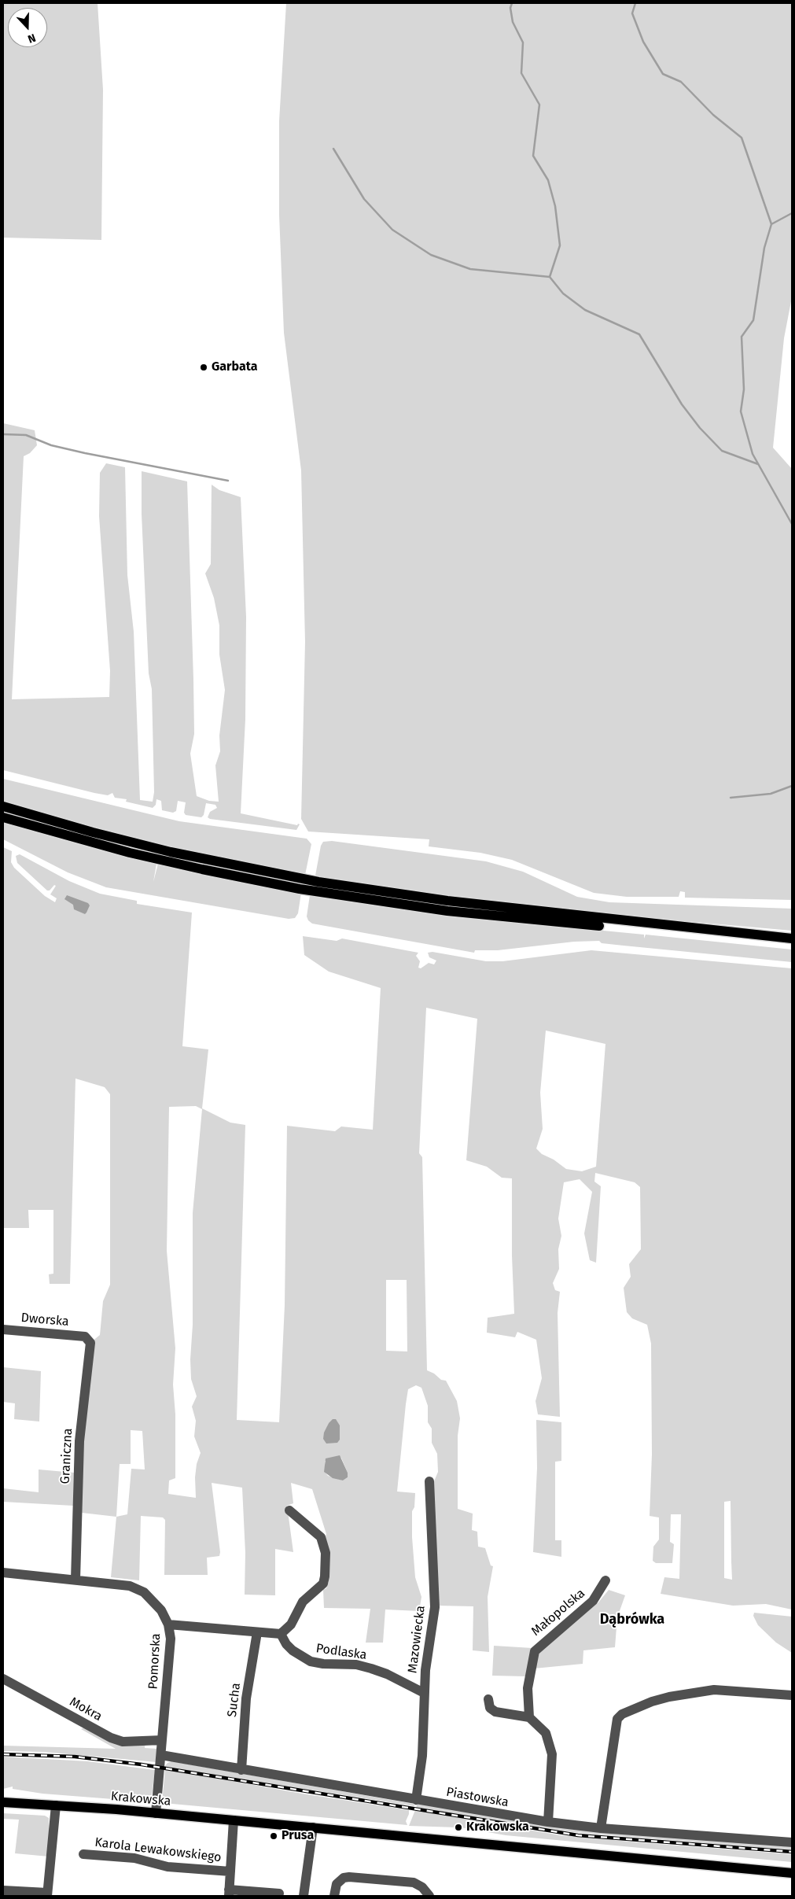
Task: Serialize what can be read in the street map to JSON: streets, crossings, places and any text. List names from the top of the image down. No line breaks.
{"streets":{"main road":["Krakowska"],"street":["Dworska","Graniczna","Małopolska","Mazowiecka","Podlaska","Pomorska","Sucha","Mokra","Piastowska","Karola Lewakowskiego"]},"crossings":[["Dworska","Graniczna"],["Graniczna","Pomorska"],["Mazowiecka","Podlaska"],["Mazowiecka","Piastowska"],["Pomorska","Mokra"],["Pomorska","Piastowska"],["Pomorska","Krakowska"],["Sucha","Piastowska"]],"districts":["Dąbrówka"],"places":["Garbata","Krakowska","Prusa"],"north":"bottom"}
